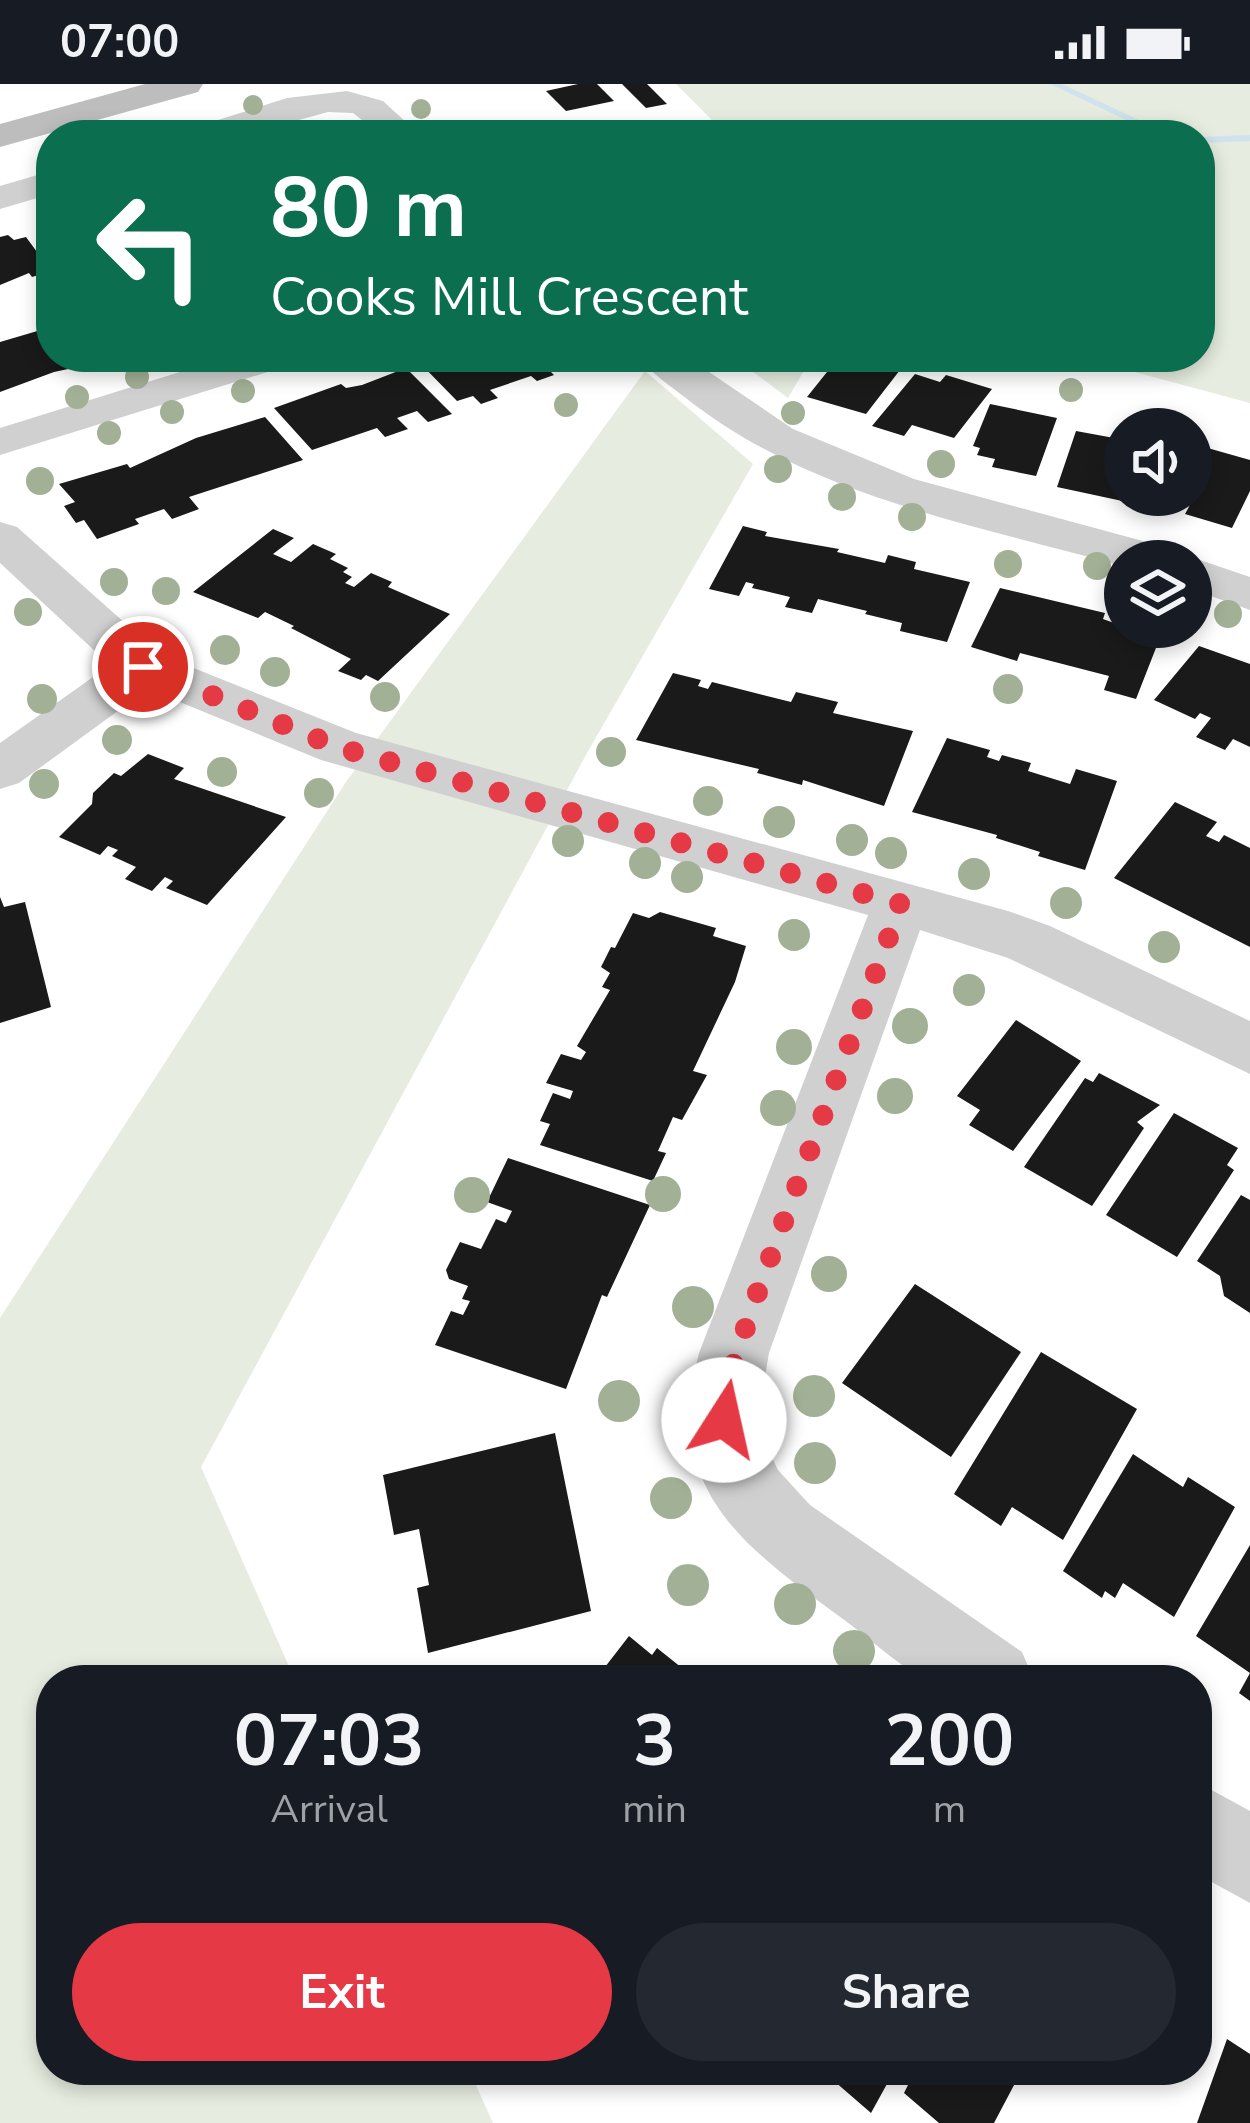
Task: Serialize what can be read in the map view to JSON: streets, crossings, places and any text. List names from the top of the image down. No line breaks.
{"page":{"status":"07:00","turn":["80 m","Cooks Mill Crescent"],"eta":["07:03","Arrival","3","min","200","m"],"buttons":["Exit","Share"]}}
